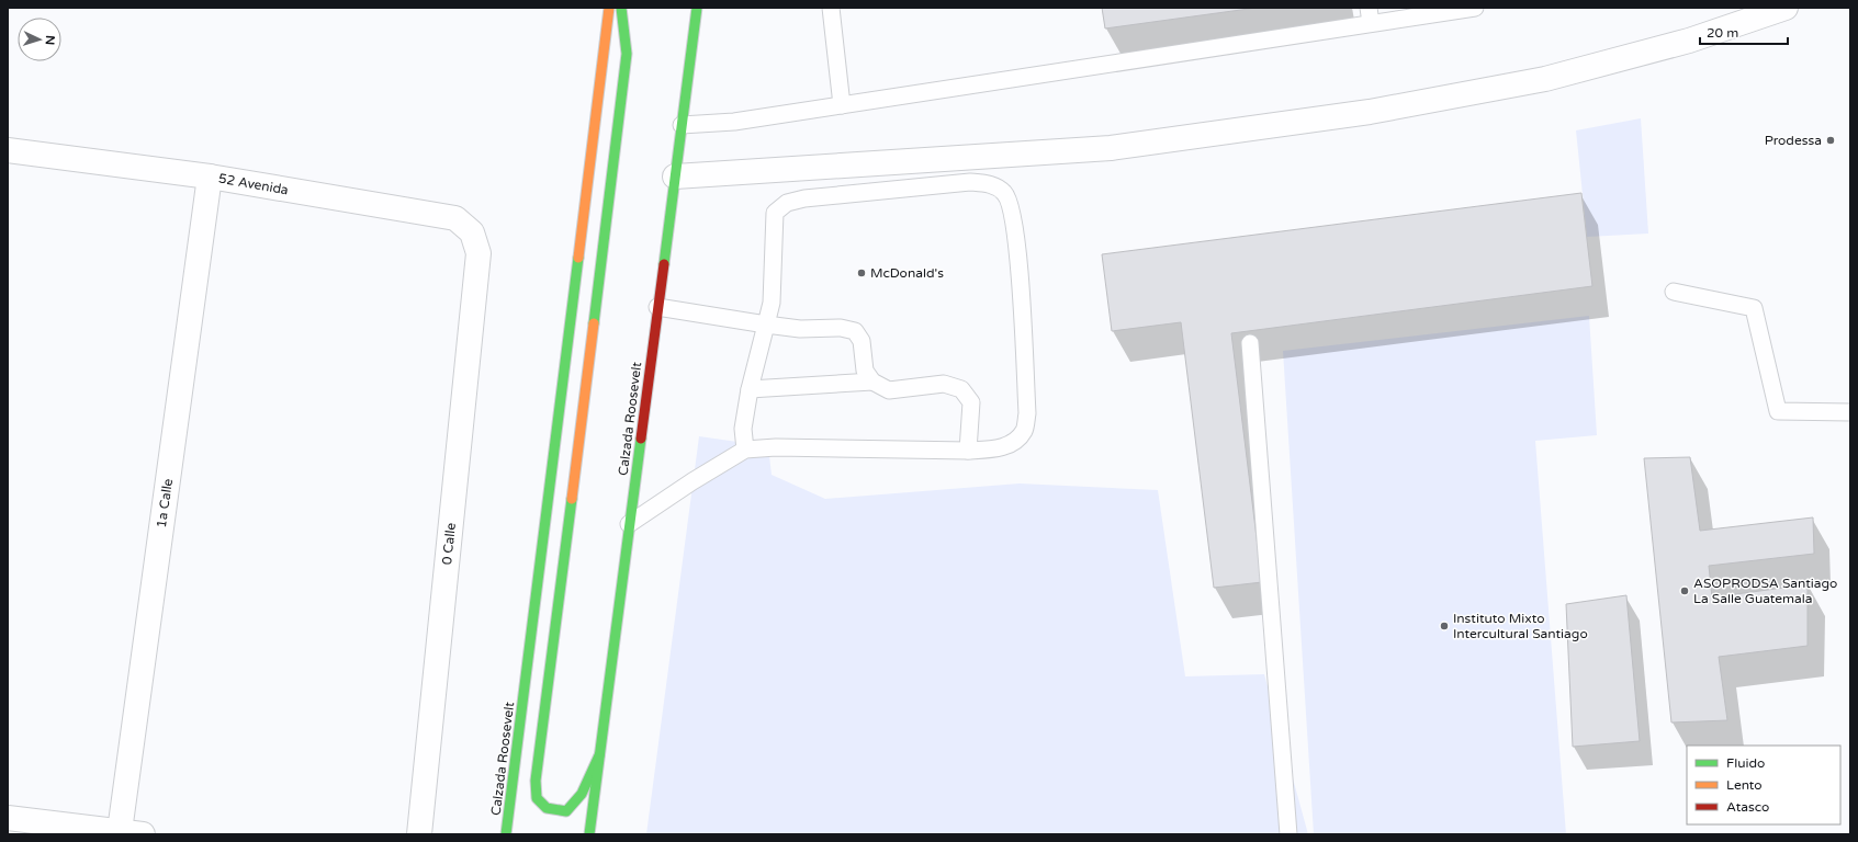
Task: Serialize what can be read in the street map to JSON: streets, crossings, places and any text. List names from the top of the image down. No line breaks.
{"streets":{"highway":["Calzada Roosevelt"],"street":["52 Avenida","1a Calle","0 Calle"]},"crossings":[["52 Avenida","1a Calle"],["52 Avenida","0 Calle"]],"places":["Prodessa","McDonald's","ASOPRODSA Santiago La Salle Guatemala","Instituto Mixto Intercultural Santiago"],"legend":["Fluido","Lento","Atasco"],"scale_bar":"20 m","north":"right"}
